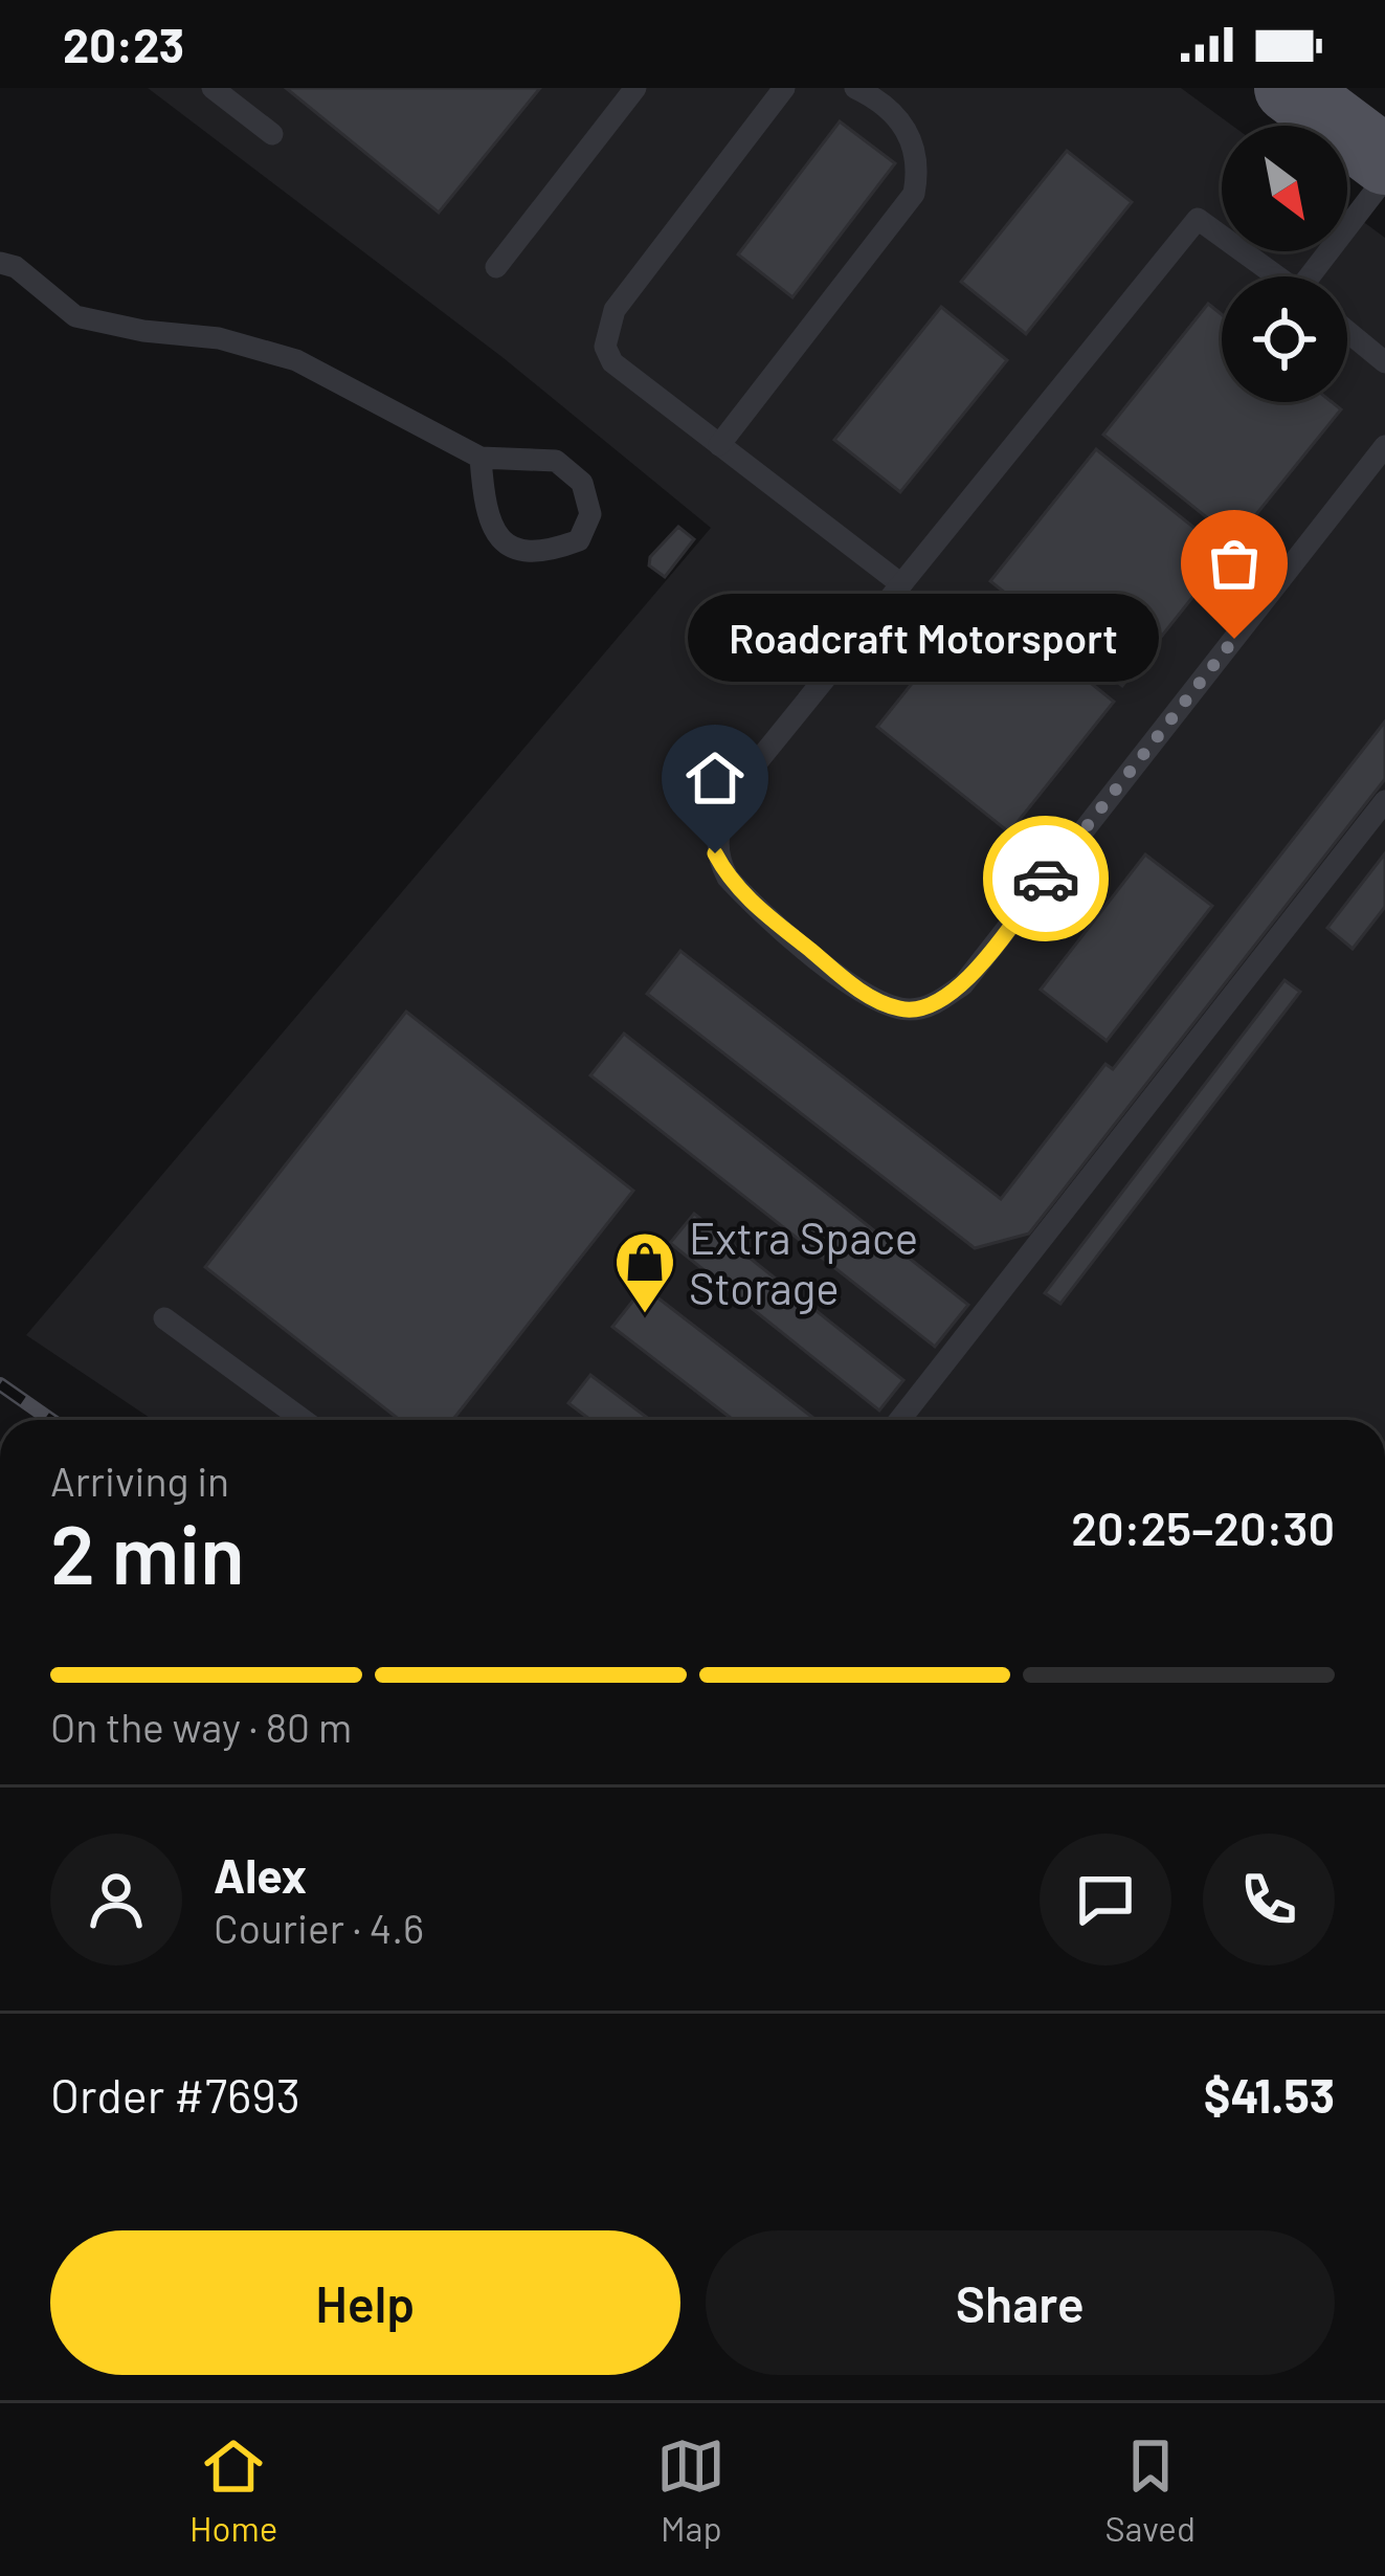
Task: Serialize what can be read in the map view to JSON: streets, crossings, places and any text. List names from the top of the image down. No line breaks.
{"places":{"other":["Roadcraft Motorsport"],"shop":["Extra Space Storage"]},"north":"bottom right","page":{"status":"20:23","bubble":"Roadcraft Motorsport","heading":["2 min","Arriving in","20:25–20:30"],"panel":["Alex","Courier · 4.6","Order #7693","$41.53"],"bar":"On the way · 80 m","buttons":["Help","Share"],"tabs":["Home","Map","Saved"]}}
